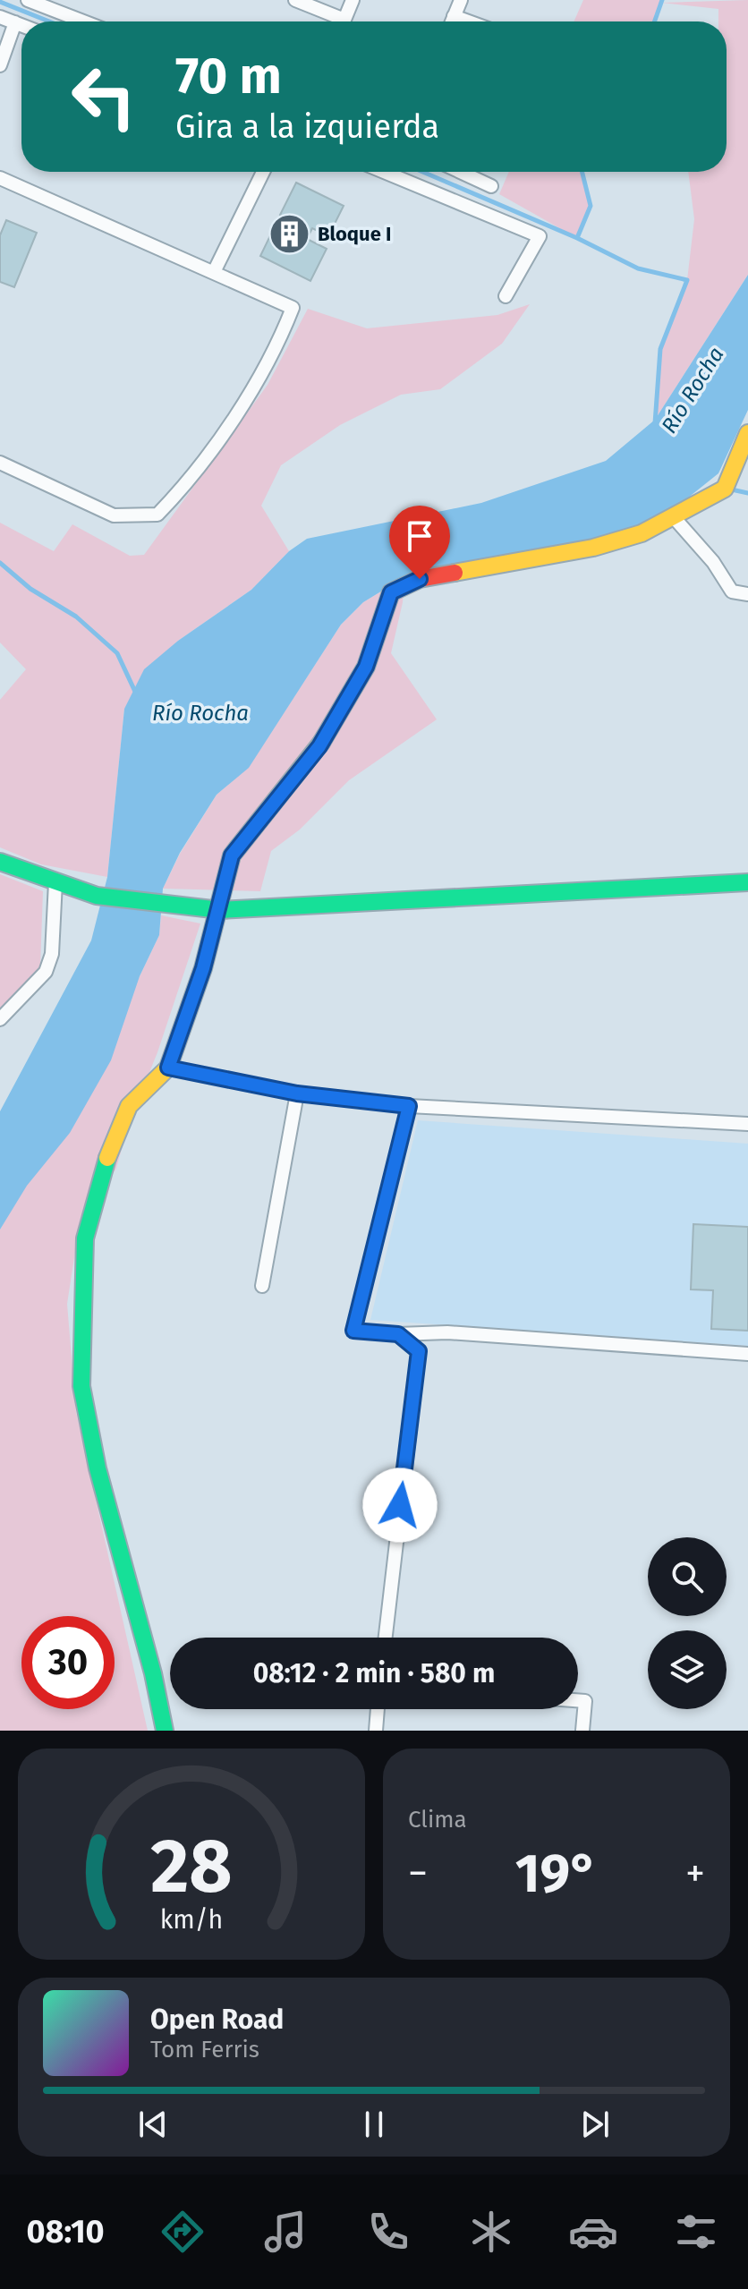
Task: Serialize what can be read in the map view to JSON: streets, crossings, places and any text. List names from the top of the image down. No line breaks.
{"water":["Río Rocha"],"places":{"building":["Bloque I"]},"page":{"turn":["70 m","Gira a la izquierda"],"limit":"30","trip":"08:12 · 2 min · 580 m","tile":"Clima","heat":["−","19°","+"],"song":["Open Road","Tom Ferris"],"tabs":"08:10","gauge":["28","km/h"]}}
